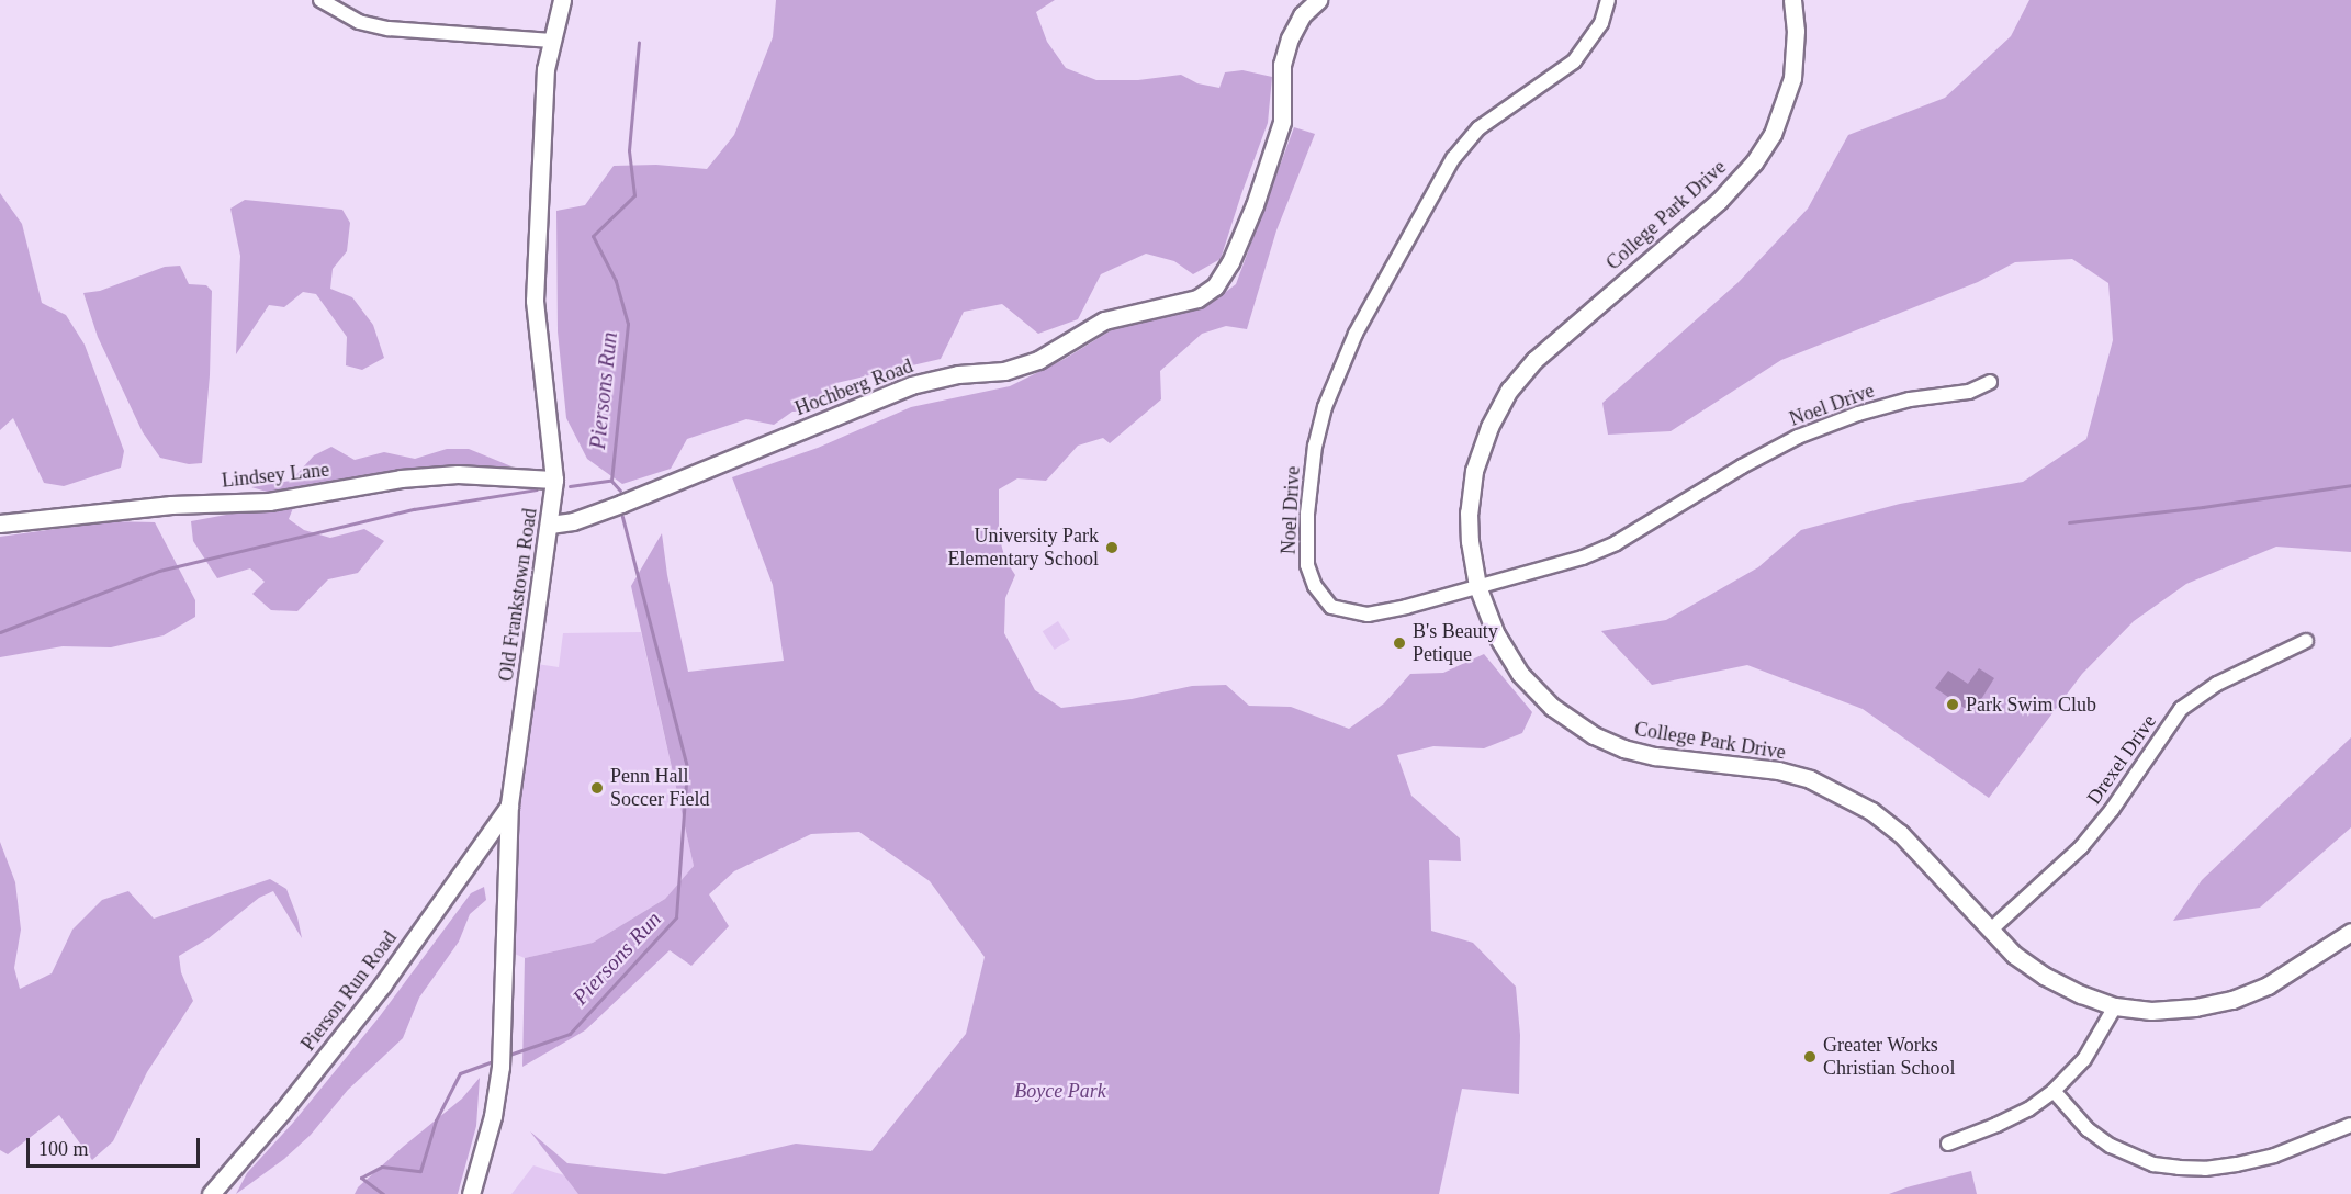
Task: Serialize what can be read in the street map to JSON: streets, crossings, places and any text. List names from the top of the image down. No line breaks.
{"streets":{"street":["College Park Drive","Hochberg Road","Noel Drive","Lindsey Lane","Old Frankstown Road","Drexel Drive","Pierson Run Road"]},"crossings":[["College Park Drive","Noel Drive"],["College Park Drive","Drexel Drive"],["Hochberg Road","Old Frankstown Road"],["Lindsey Lane","Old Frankstown Road"],["Old Frankstown Road","Pierson Run Road"]],"water":["Piersons Run"],"parks":["Boyce Park"],"places":["University Park Elementary School","B's Beauty Petique","Park Swim Club","Penn Hall Soccer Field","Greater Works Christian School"],"scale_bar":"100 m"}
